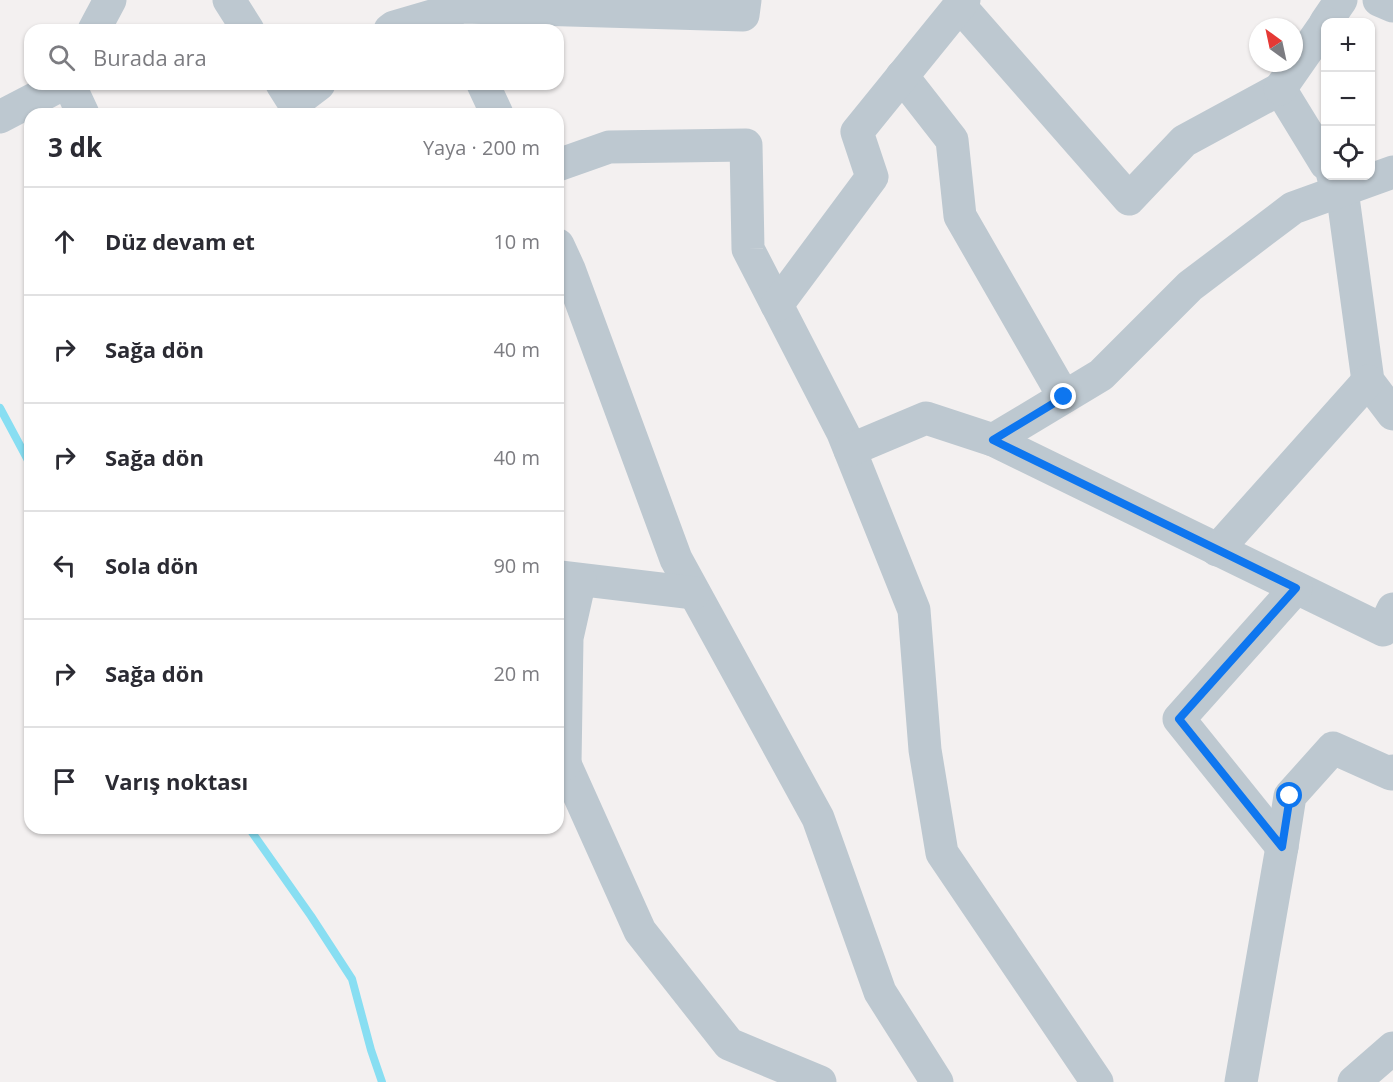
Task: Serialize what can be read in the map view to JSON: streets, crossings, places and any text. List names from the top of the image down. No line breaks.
{"north":"top left","page":{"map_buttons":["+","−"],"search":"Burada ara","heading":["3 dk","Yaya · 200 m"],"list":[["Düz devam et","10 m"],["Sağa dön","40 m"],["Sağa dön","40 m"],["Sola dön","90 m"],["Sağa dön","20 m"],"Varış noktası"]}}
